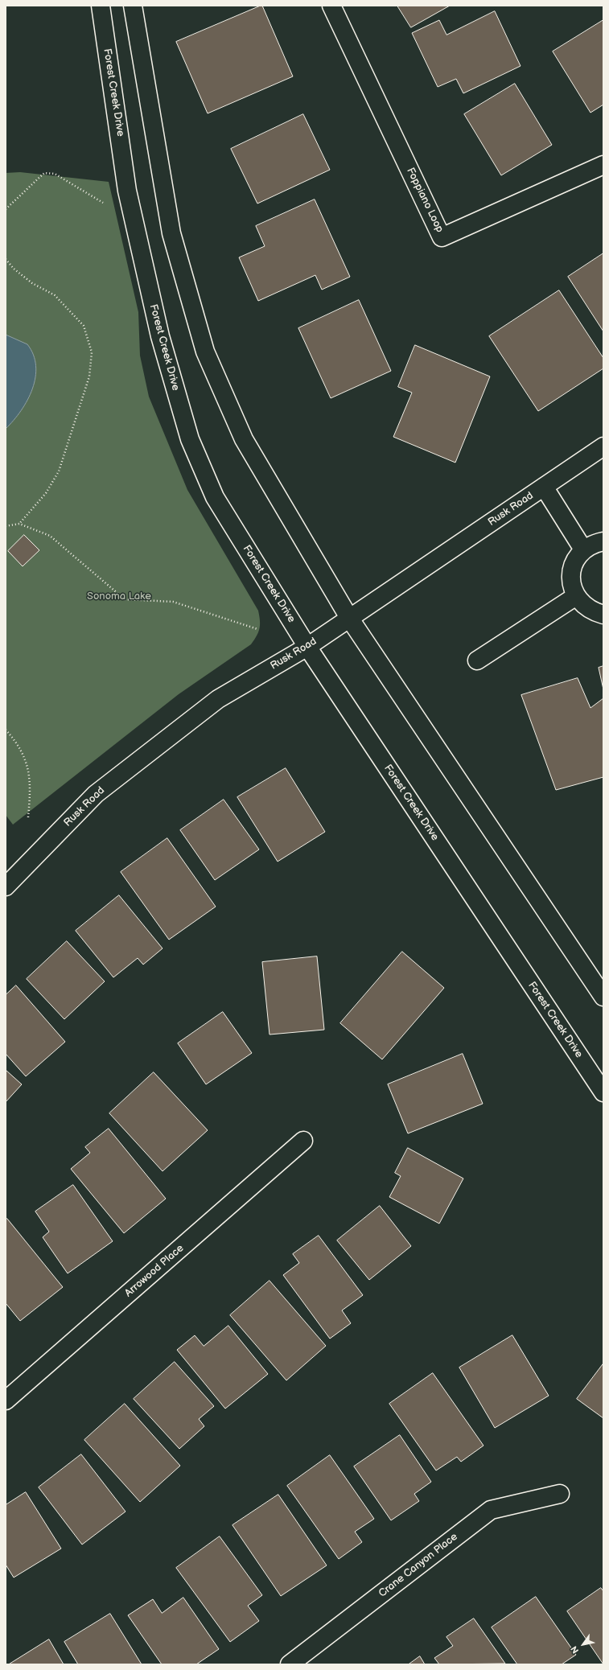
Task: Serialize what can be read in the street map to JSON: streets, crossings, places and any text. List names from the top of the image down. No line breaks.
{"streets":{"street":["Forest Creek Drive","Foppiano Loop","Rusk Road","Arrowood Place","Crane Canyon Place"]},"crossings":[["Forest Creek Drive","Rusk Road"]],"parks":["Sonoma Lake"],"north":"bottom left"}
